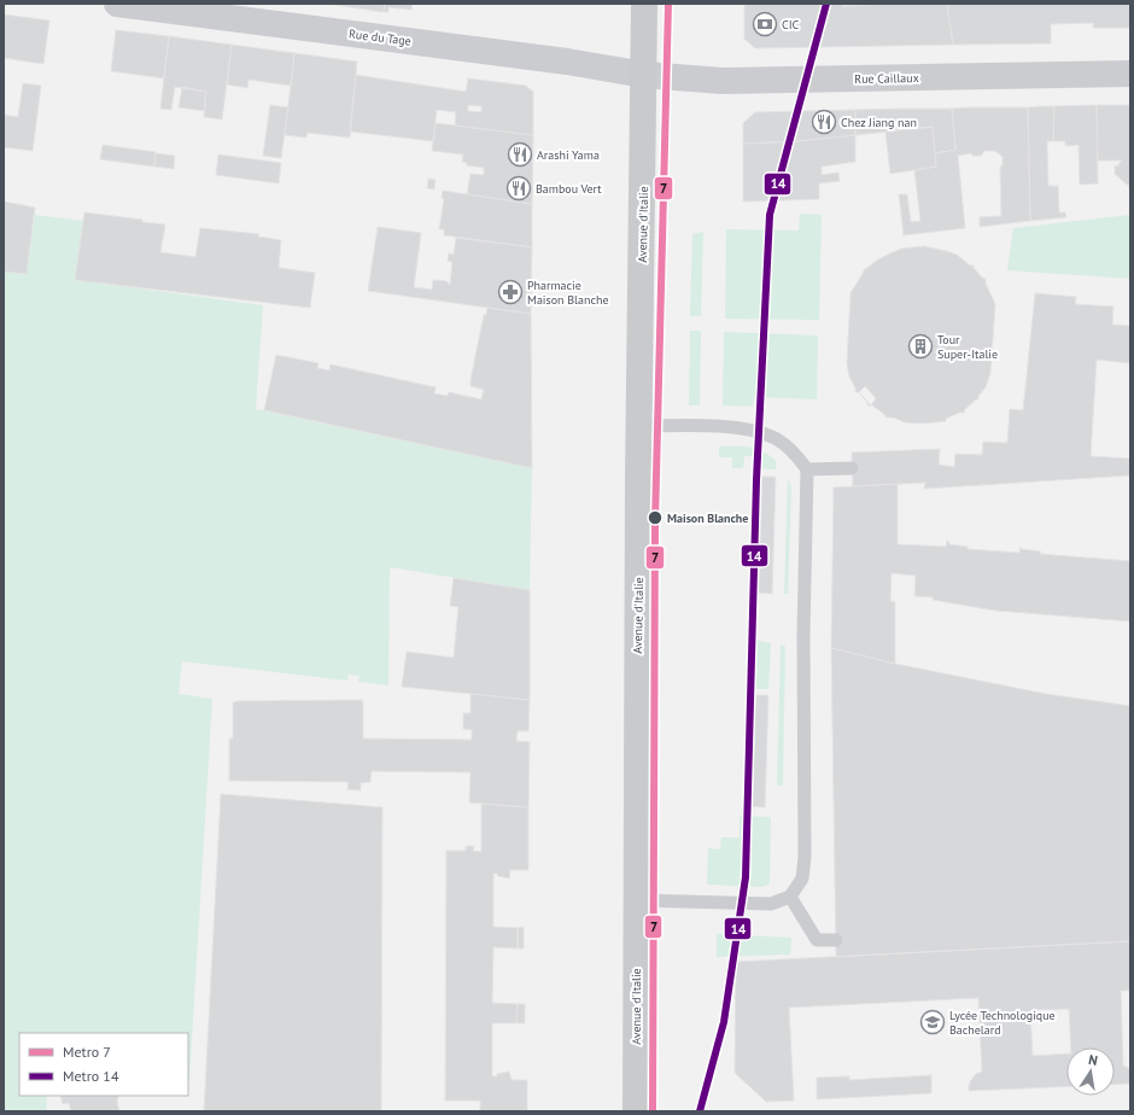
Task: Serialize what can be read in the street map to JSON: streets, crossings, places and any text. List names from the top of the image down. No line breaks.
{"streets":{"main road":["Avenue d'Italie"],"street":["Rue du Tage","Rue Caillaux"]},"crossings":[["Rue du Tage","Rue Caillaux"],["Rue du Tage","Avenue d'Italie"],["Rue Caillaux","Avenue d'Italie"]],"places":{"bank":["CIC"],"restaurant":["Chez Jiang nan","Arashi Yama","Bambou Vert"],"pharmacy":["Pharmacie Maison Blanche"],"building":["Tour Super-Italie"],"other":["Maison Blanche"],"school or university":["Lycée Technologique Bachelard"]},"lines":["metro line 7","metro line 14"],"legend":["Metro 7","Metro 14"],"north":"top"}
